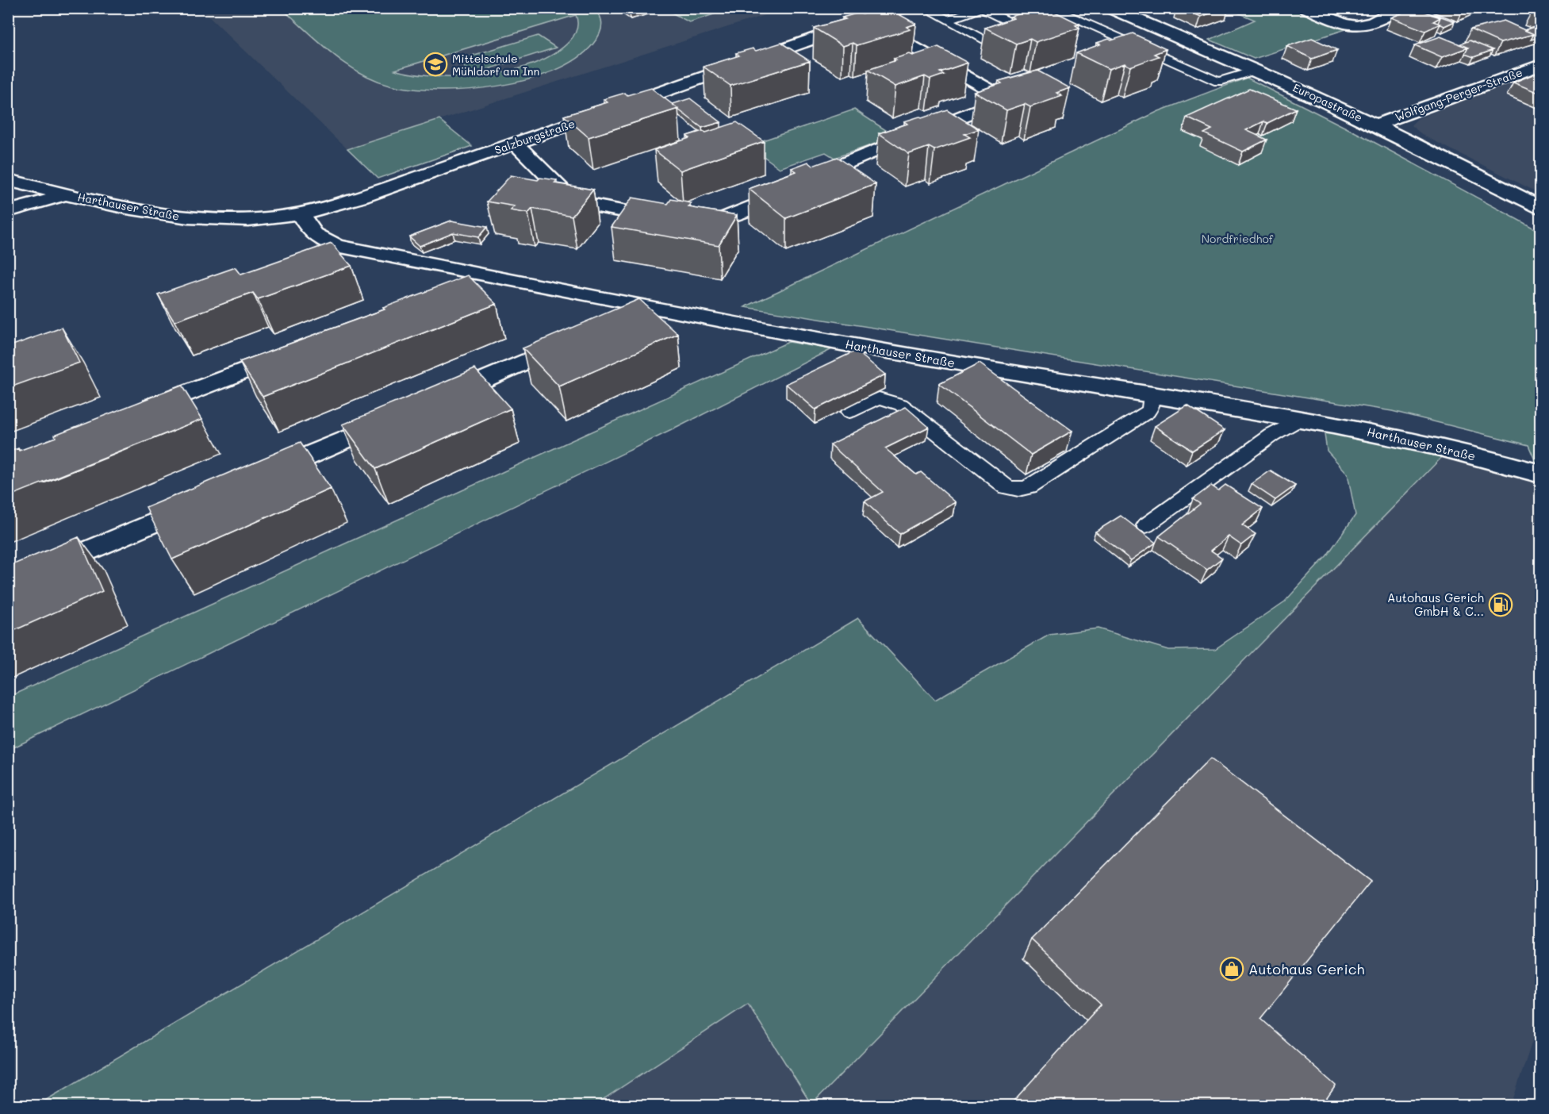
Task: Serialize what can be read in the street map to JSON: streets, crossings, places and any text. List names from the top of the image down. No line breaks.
{"streets":{"street":["Wolfgang-Perger-Straße","Europastraße","Salzburgstraße","Harthauser Straße"]},"crossings":[["Wolfgang-Perger-Straße","Europastraße"],["Salzburgstraße","Harthauser Straße"]],"parks":["Nordfriedhof"],"places":{"school or university":["Mittelschule Mühldorf am Inn"],"fuel station":["Autohaus Gerich GmbH & C..."],"shop":["Autohaus Gerich"]}}
